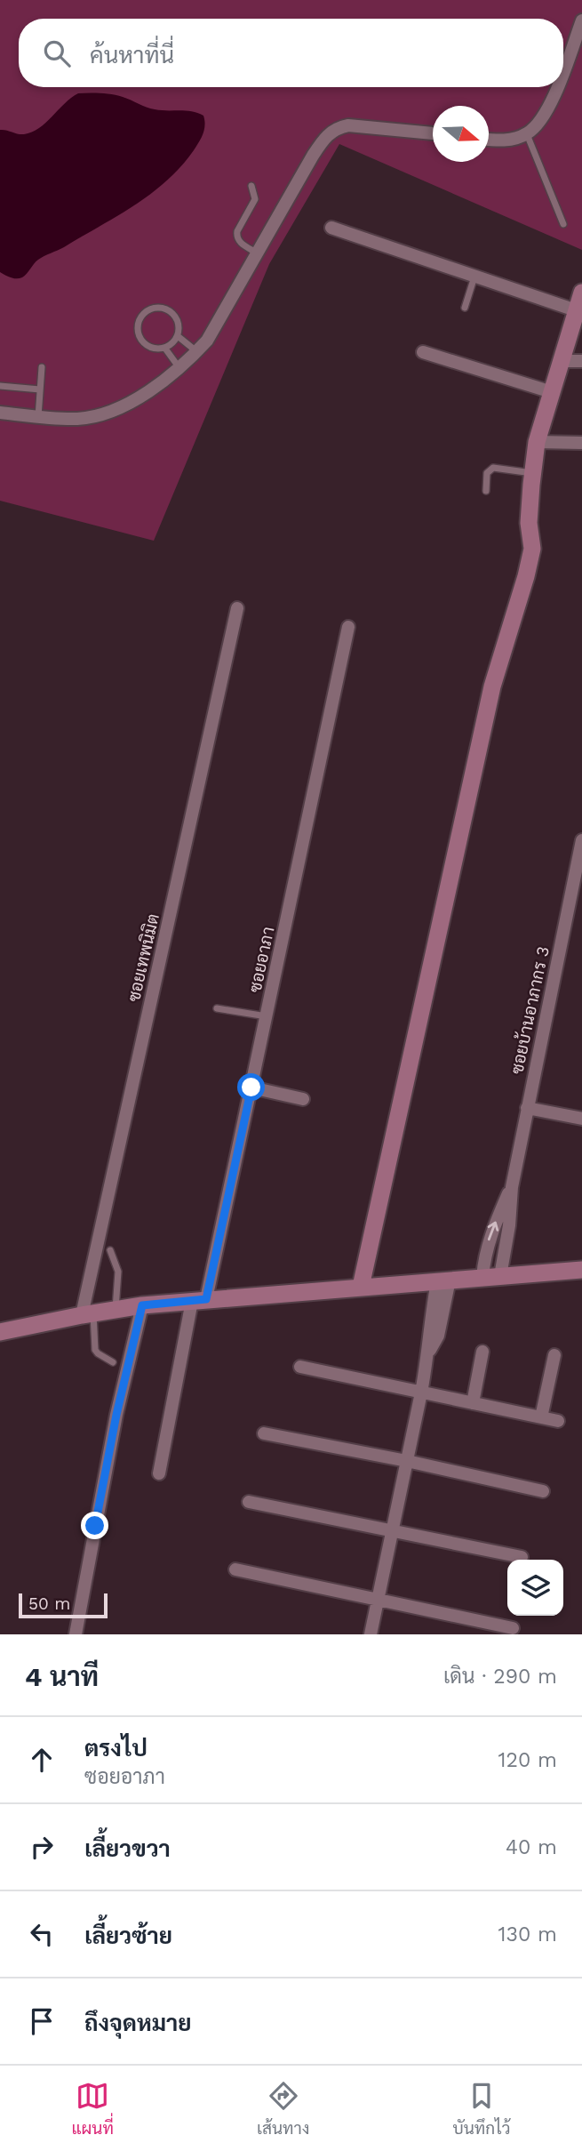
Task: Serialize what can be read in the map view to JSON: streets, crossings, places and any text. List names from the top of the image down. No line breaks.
{"streets":{"street":["ซอยเทพนิมิต","ซอยอาภา","ซอยบ้านอาภากร 3"]},"scale_bar":"50 m","north":"right","page":{"search":"ค้นหาที่นี่","scale":"50 m","heading":["4 นาที","เดิน · 290 m"],"list":[["ตรงไป","ซอยอาภา","120 m"],["เลี้ยวขวา","40 m"],["เลี้ยวซ้าย","130 m"],"ถึงจุดหมาย"],"nav":["แผนที่","เส้นทาง","บันทึกไว้"]}}
